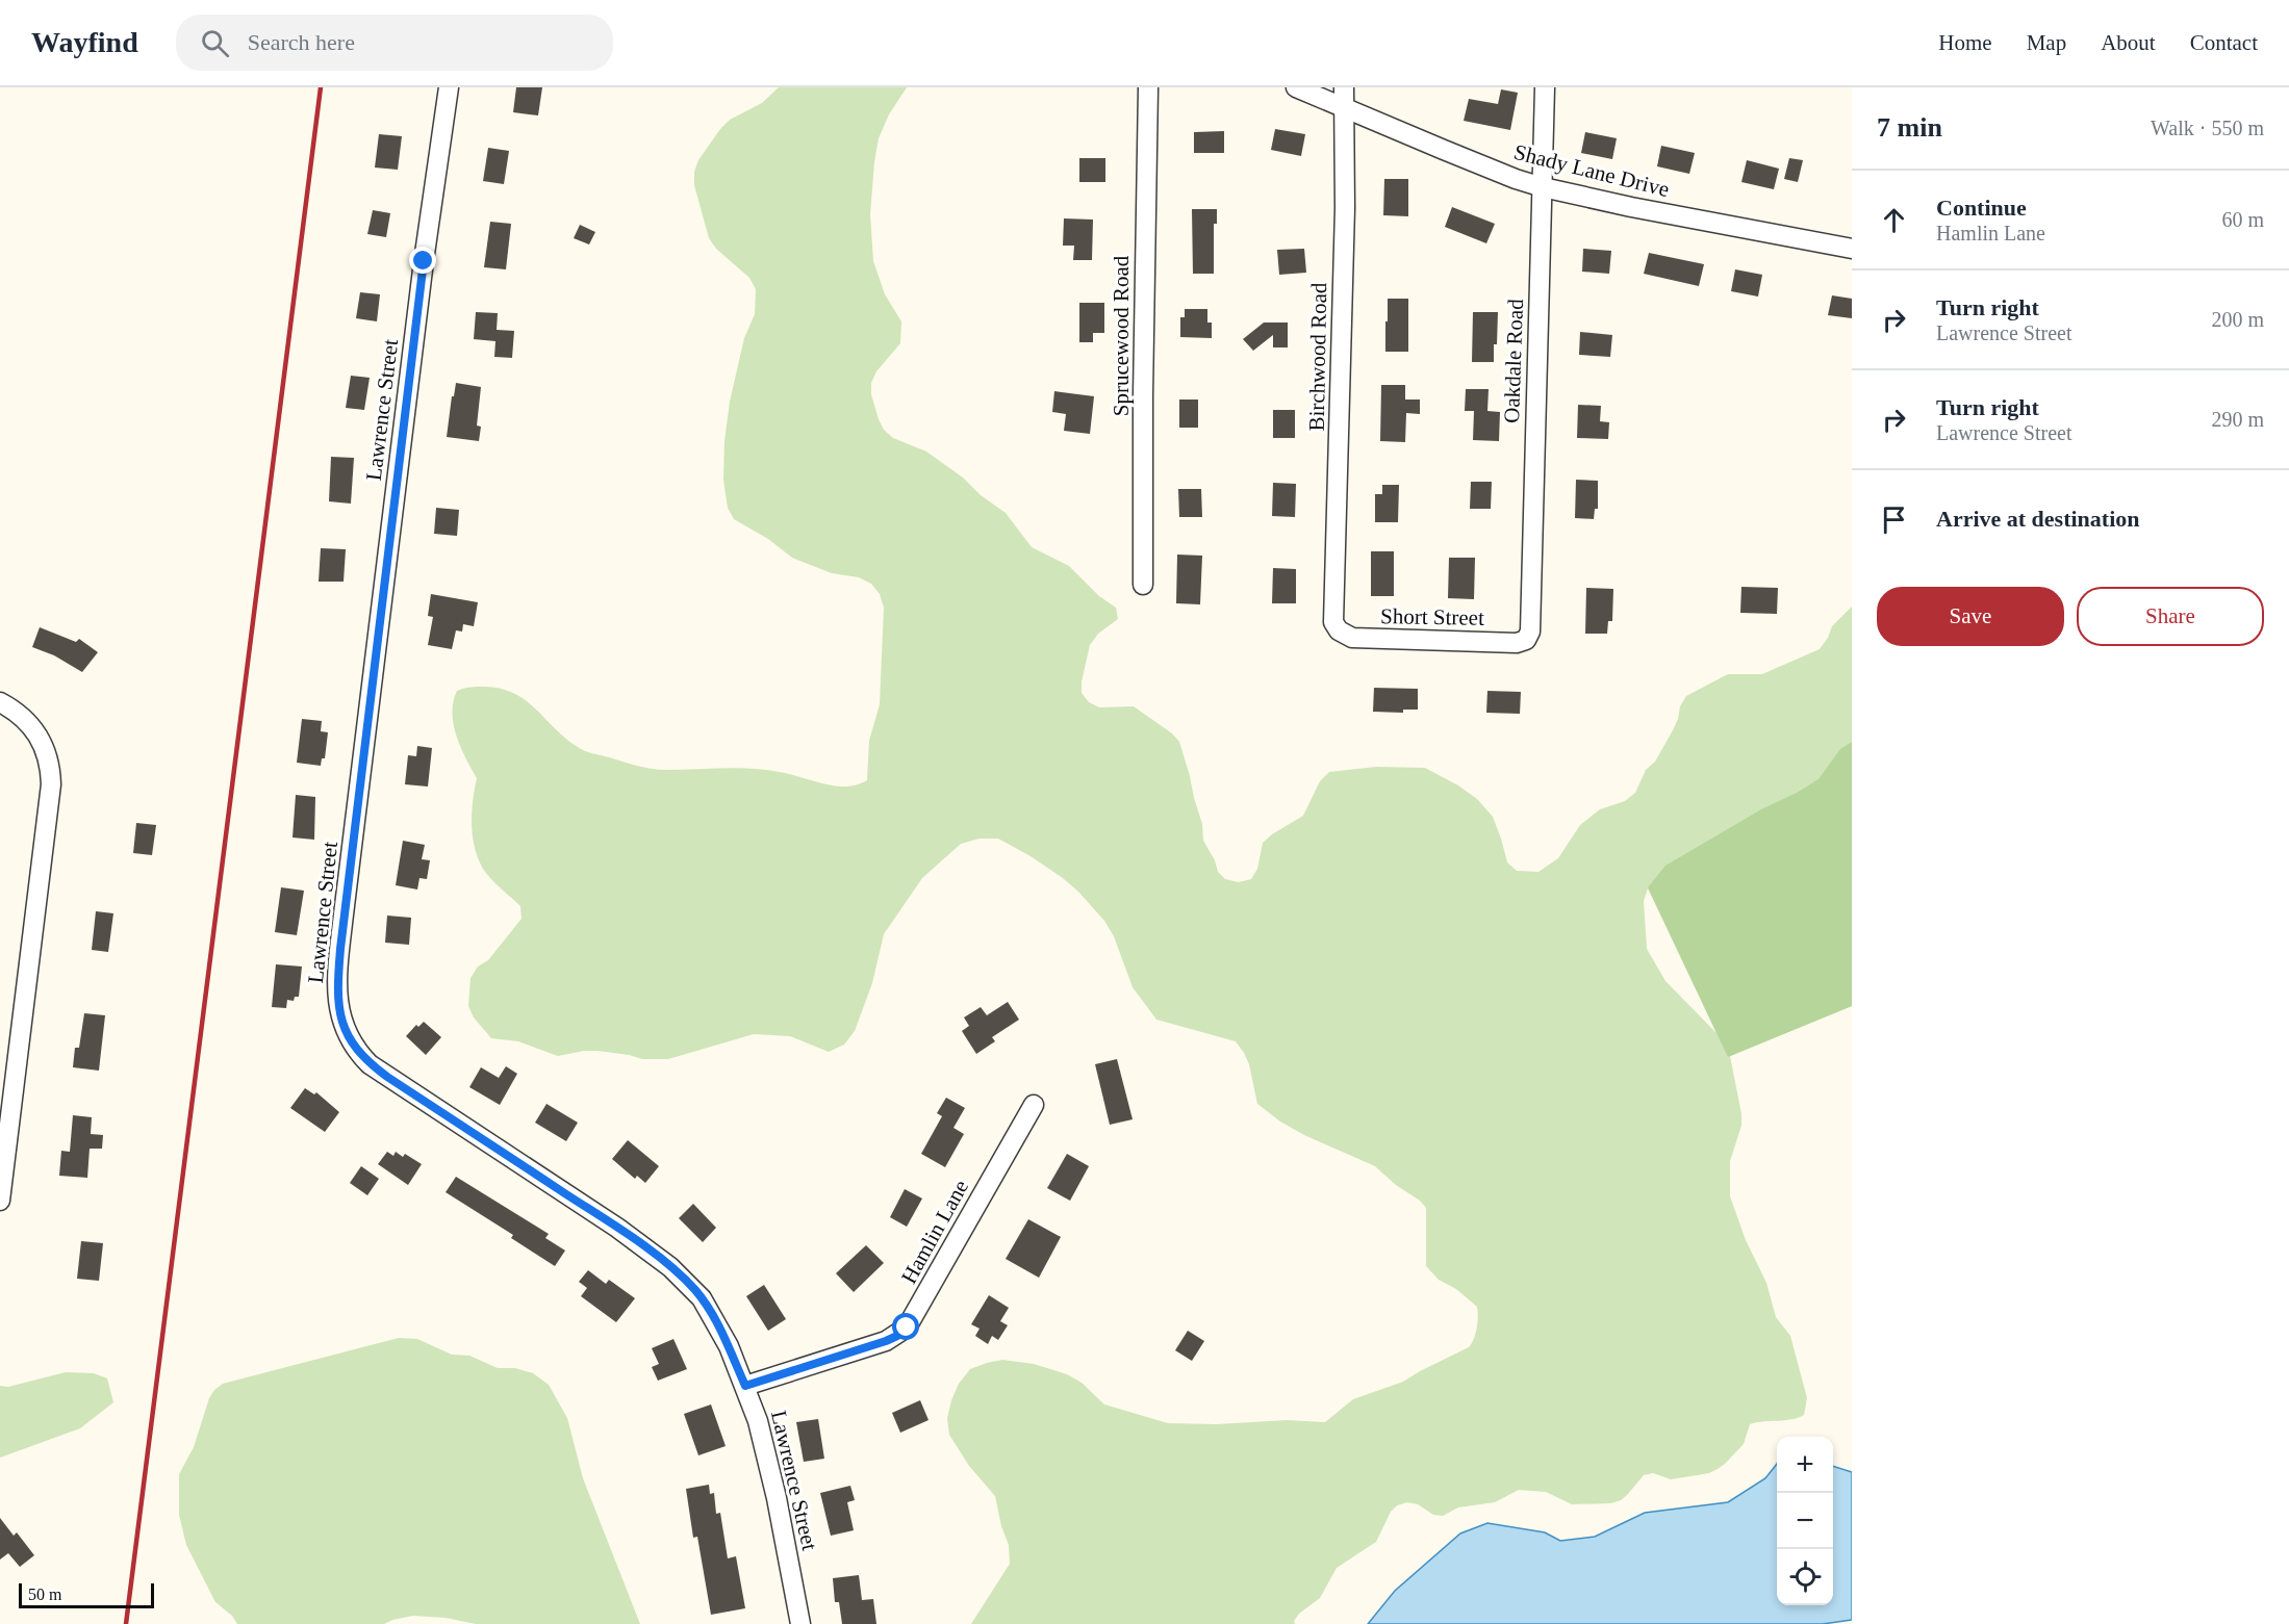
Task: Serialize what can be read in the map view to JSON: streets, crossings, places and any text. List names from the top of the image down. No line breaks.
{"streets":{"street":["Shady Lane Drive","Sprucewood Road","Birchwood Road","Oakdale Road","Lawrence Street","Short Street","Hamlin Lane"]},"crossings":[["Shady Lane Drive","Birchwood Road"],["Shady Lane Drive","Oakdale Road"],["Birchwood Road","Short Street"],["Oakdale Road","Short Street"],["Lawrence Street","Hamlin Lane"]],"scale_bar":"50 m","page":{"header":"Wayfind","search":"Search here","nav":["Home","Map","About","Contact"],"heading":["7 min","Walk · 550 m"],"list":[["Continue","Hamlin Lane","60 m"],["Turn right","Lawrence Street","200 m"],["Turn right","Lawrence Street","290 m"],"Arrive at destination"],"buttons":["Save","Share"],"map_buttons":["+","−"],"scale":"50 m"}}
